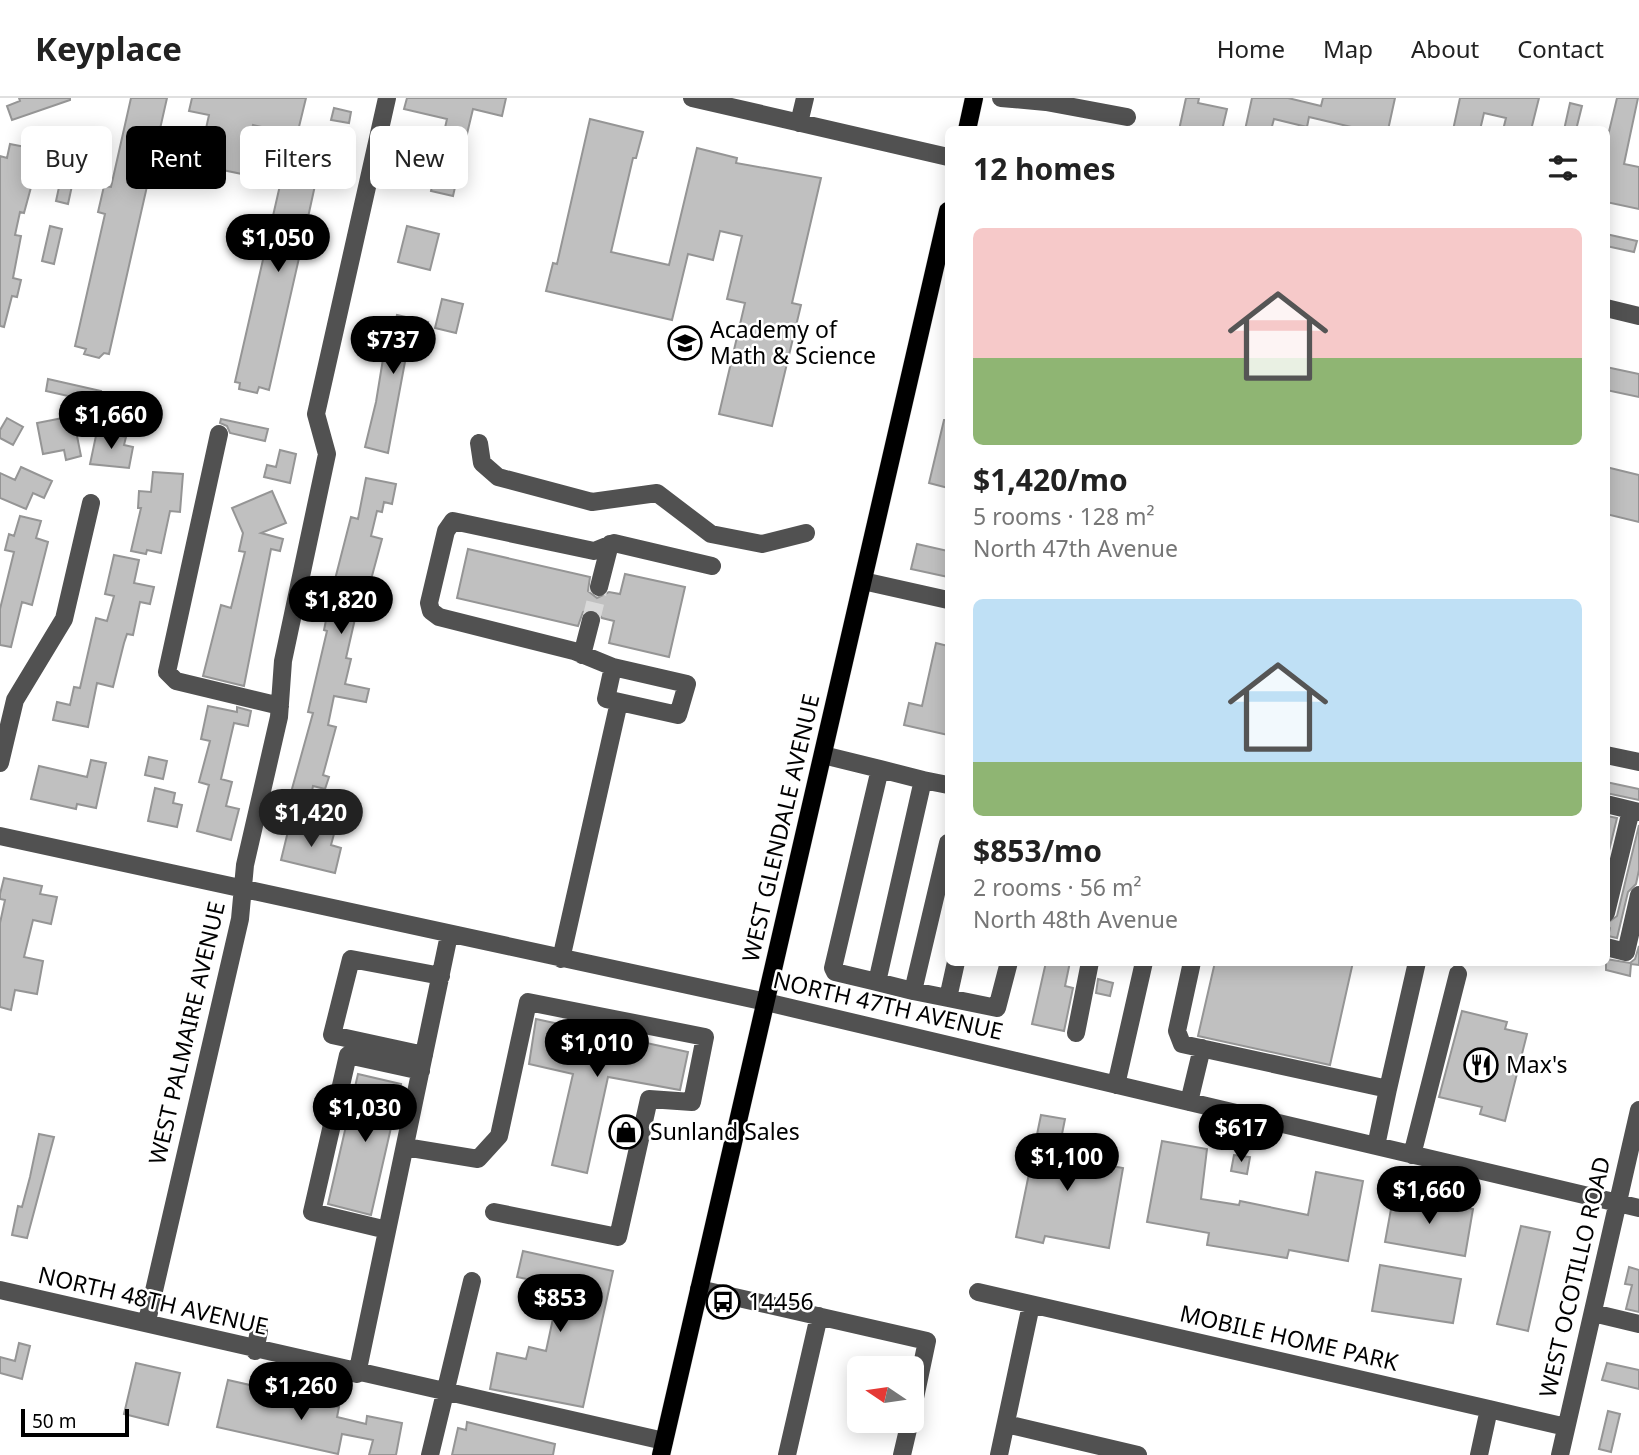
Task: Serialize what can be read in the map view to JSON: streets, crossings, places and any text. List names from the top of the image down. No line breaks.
{"streets":{"main road":["WEST GLENDALE AVENUE"],"street":["NORTH 47TH AVENUE","WEST PALMAIRE AVENUE","WEST OCOTILLO ROAD","NORTH 48TH AVENUE","MOBILE HOME PARK"]},"crossings":[["WEST GLENDALE AVENUE","NORTH 47TH AVENUE"],["WEST GLENDALE AVENUE","NORTH 48TH AVENUE"],["NORTH 47TH AVENUE","WEST PALMAIRE AVENUE"],["NORTH 47TH AVENUE","WEST OCOTILLO ROAD"],["WEST PALMAIRE AVENUE","NORTH 48TH AVENUE"],["WEST OCOTILLO ROAD","MOBILE HOME PARK"]],"places":{"school or university":["Academy of Math & Science"],"restaurant":["Max's"],"shop":["Sunland Sales"],"bus stop":["14456"]},"scale_bar":"50 m","north":"left","page":{"header":"Keyplace","nav":["Home","Map","About","Contact"],"chip":["Buy","Rent","Filters","New"],"heading":"12 homes","list":[{"name":"$1,420/mo","note":"5 rooms · 128 m² · North 47th Avenue"},{"name":"$853/mo","note":"2 rooms · 56 m² · North 48th Avenue"}],"price":["$1,050","$737","$1,660","$1,820","$1,420","$1,010","$1,030","$617","$1,100","$1,660","$853","$1,260"],"scale":"50 m"}}
